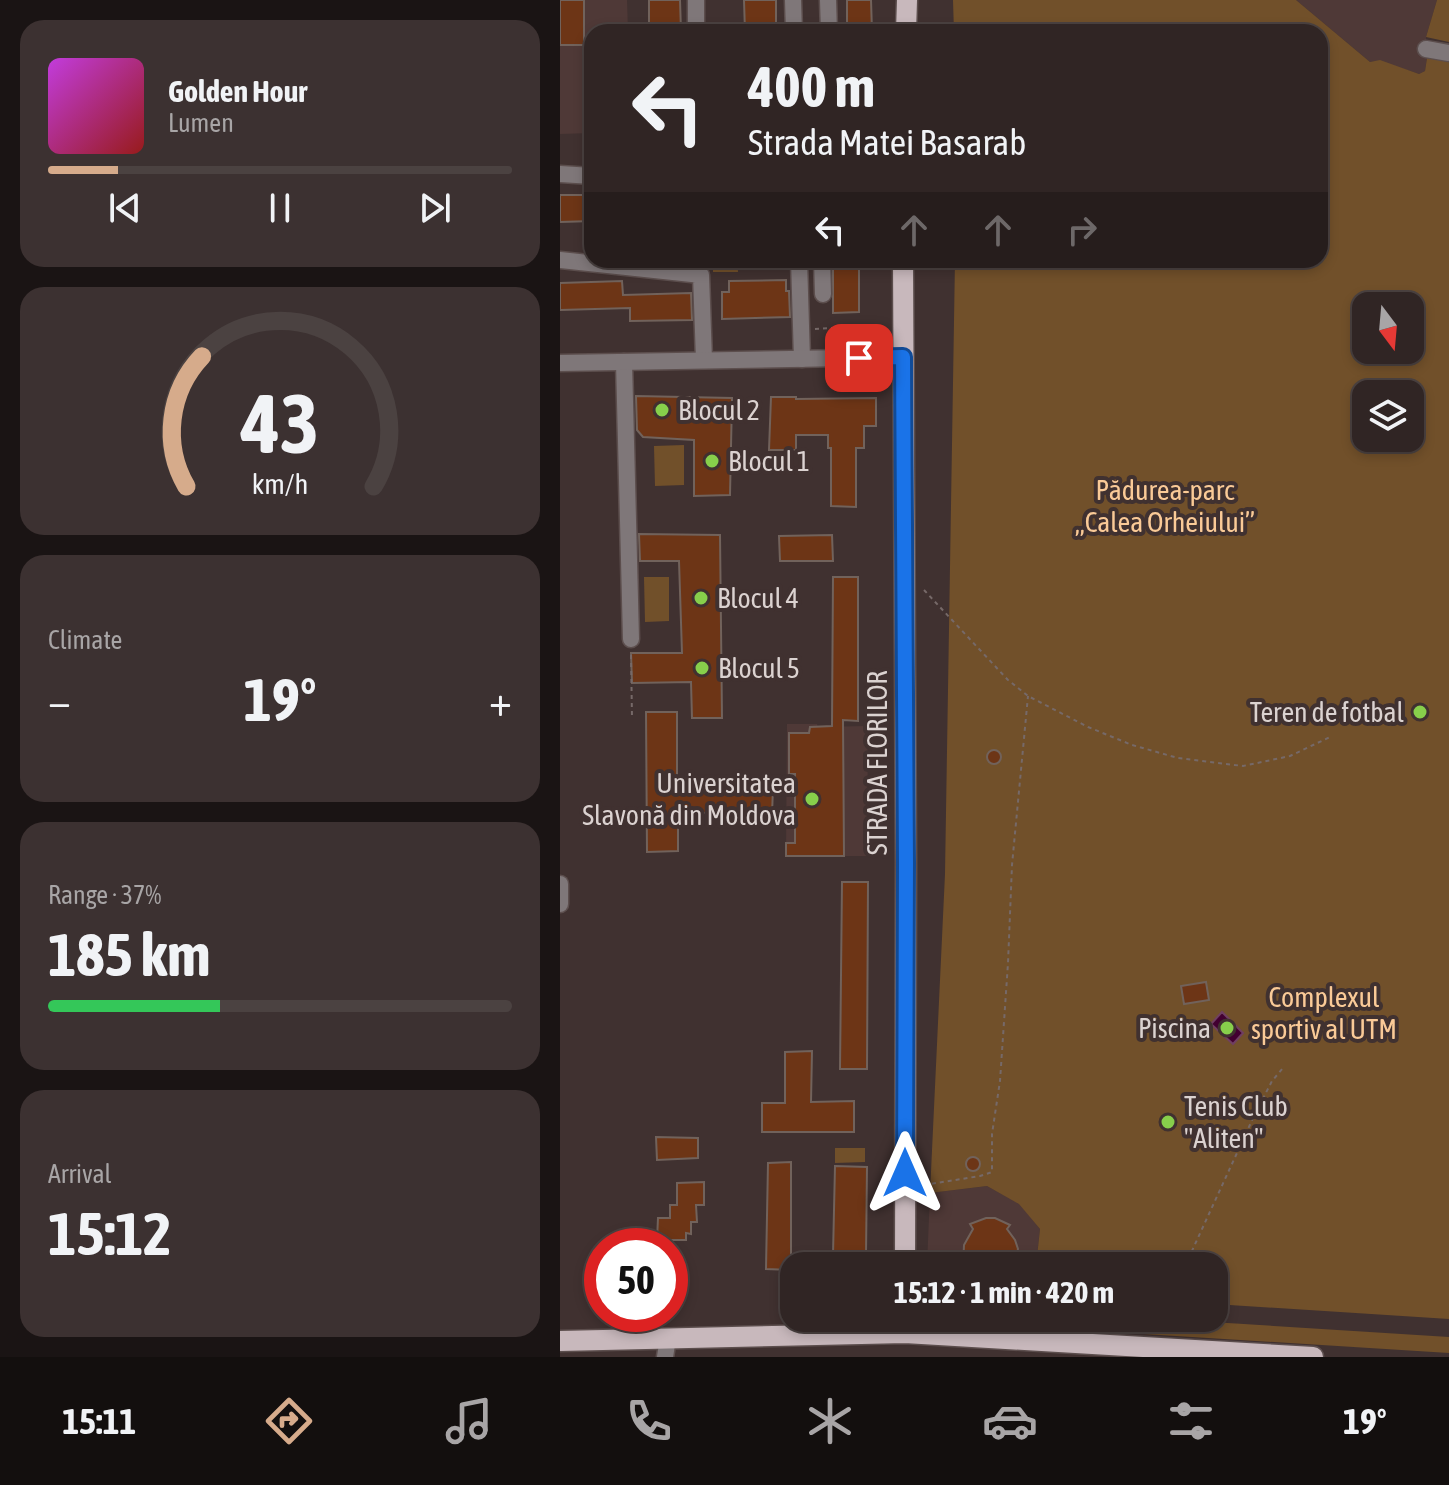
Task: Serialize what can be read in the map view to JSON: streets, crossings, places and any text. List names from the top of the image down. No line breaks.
{"streets":{"main road":["STRADA FLORILOR"]},"parks":["Pădurea-parc „Calea Orheiului”","Complexul sportiv al UTM"],"places":["Blocul 2","Blocul 1","Blocul 4","Blocul 5","Teren de fotbal","Universitatea Slavonă din Moldova","Piscina","Tenis Club \"Aliten\""],"north":"bottom","page":{"turn":["400 m","Strada Matei Basarab"],"song":["Golden Hour","Lumen"],"tile":["Climate",["Range · 37%","185 km"],["Arrival","15:12"]],"heat":["−","19°","+"],"limit":"50","trip":"15:12 · 1 min · 420 m","tabs":["15:11","19°"],"gauge":["43","km/h"]}}
